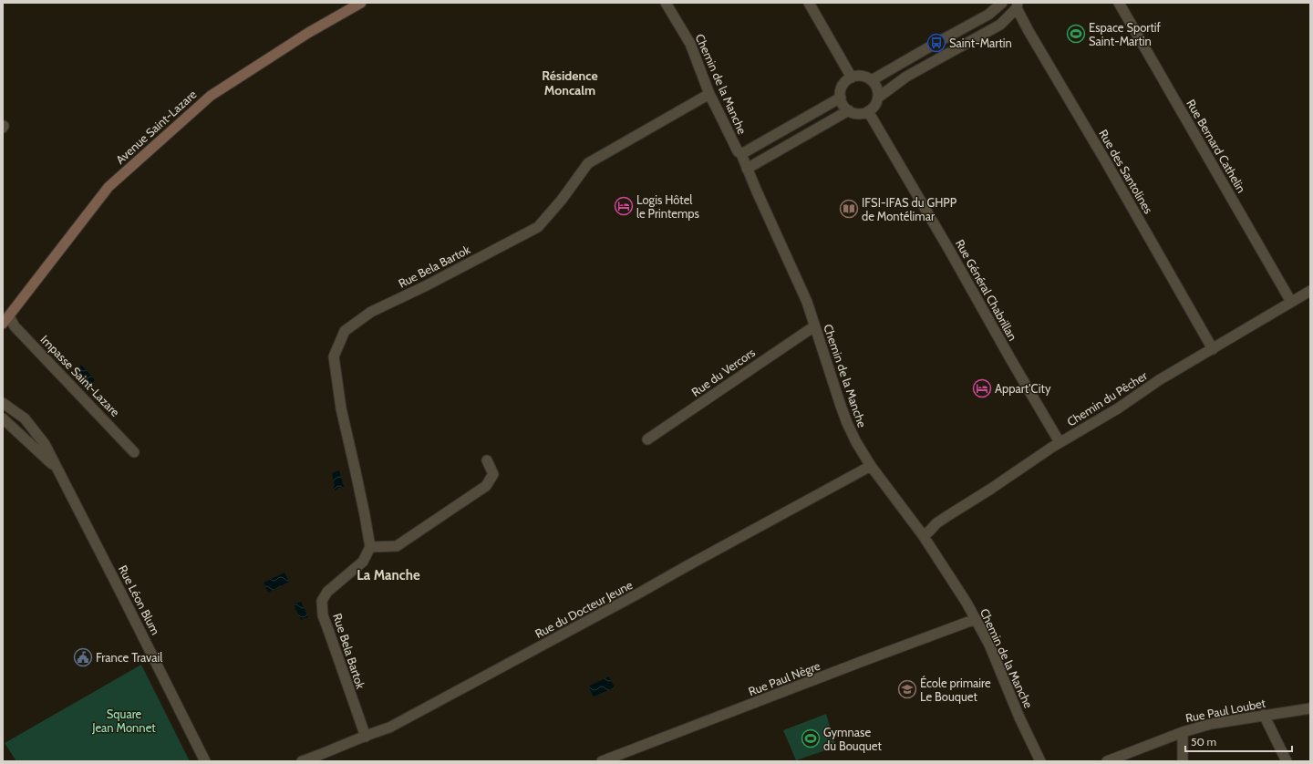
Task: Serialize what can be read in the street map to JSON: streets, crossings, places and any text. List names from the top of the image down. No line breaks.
{"streets":{"main road":["Avenue Saint-Lazare"],"street":["Chemin de la Manche","Rue Bernard Cathelin","Rue des Santolines","Rue Bela Bartok","Rue Général Chabrillan","Rue du Vercors","Impasse Saint-Lazare","Chemin du Pêcher","Rue Léon Blum","Rue du Docteur Jeune","Rue Paul Nègre","Rue Paul Loubet"]},"crossings":[["Chemin de la Manche","Rue Bela Bartok"],["Chemin de la Manche","Rue du Vercors"],["Chemin de la Manche","Chemin du Pêcher"],["Chemin de la Manche","Rue du Docteur Jeune"],["Chemin de la Manche","Rue Paul Nègre"],["Avenue Saint-Lazare","Impasse Saint-Lazare"],["Rue Bernard Cathelin","Chemin du Pêcher"],["Rue des Santolines","Chemin du Pêcher"],["Rue Bela Bartok","Rue du Docteur Jeune"],["Rue Général Chabrillan","Chemin du Pêcher"]],"districts":["Résidence Moncalm","La Manche"],"parks":["Square Jean Monnet"],"places":{"sports":["Espace Sportif Saint-Martin","Gymnase du Bouquet"],"bus stop":["Saint-Martin"],"hotel":["Logis Hôtel le Printemps","Appart'City"],"library":["IFSI-IFAS du GHPP de Montélimar"],"public building":["France Travail"],"school or university":["École primaire Le Bouquet"]},"scale_bar":"50 m"}
